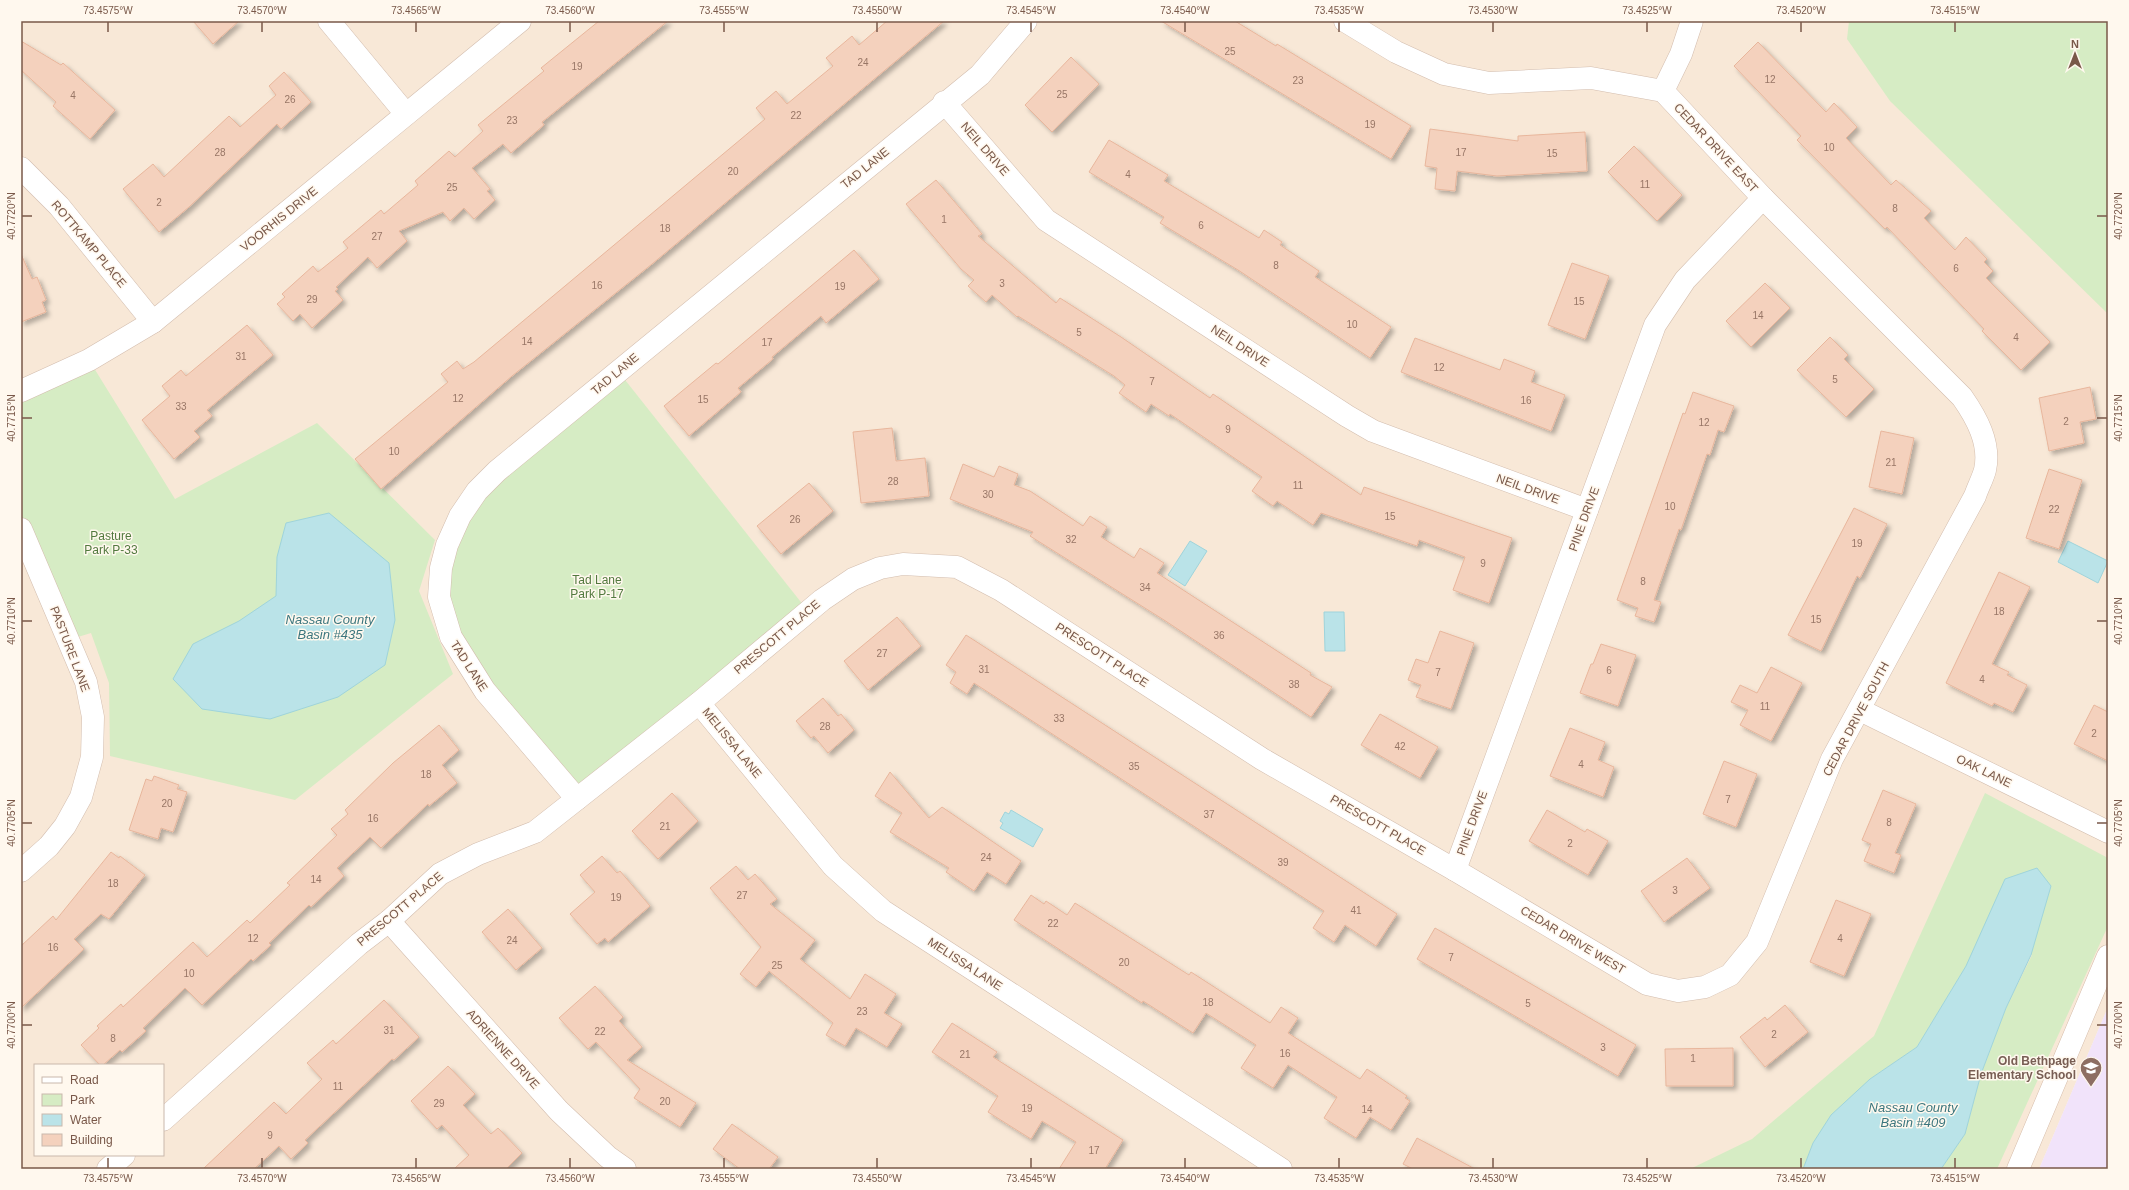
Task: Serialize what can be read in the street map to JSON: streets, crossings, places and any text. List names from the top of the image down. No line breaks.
{"streets":{"street":["CEDAR DRIVE EAST","NEIL DRIVE","TAD LANE","VOORHIS DRIVE","ROTTKAMP PLACE","PINE DRIVE","PRESCOTT PLACE","PASTURE LANE","CEDAR DRIVE SOUTH","MELISSA LANE","OAK LANE","CEDAR DRIVE WEST","ADRIENNE DRIVE"]},"crossings":[["CEDAR DRIVE EAST","PINE DRIVE"],["CEDAR DRIVE EAST","CEDAR DRIVE SOUTH"],["NEIL DRIVE","TAD LANE"],["NEIL DRIVE","PINE DRIVE"],["TAD LANE","PRESCOTT PLACE"],["VOORHIS DRIVE","ROTTKAMP PLACE"],["PINE DRIVE","PRESCOTT PLACE"],["PINE DRIVE","CEDAR DRIVE WEST"],["PRESCOTT PLACE","MELISSA LANE"],["PRESCOTT PLACE","CEDAR DRIVE WEST"],["PRESCOTT PLACE","ADRIENNE DRIVE"],["CEDAR DRIVE SOUTH","OAK LANE"],["CEDAR DRIVE SOUTH","CEDAR DRIVE WEST"]],"water":["Nassau County Basin #435","Nassau County Basin #409"],"parks":["Pasture Park P-33","Tad Lane Park P-17"],"places":{"school or university":["Old Bethpage Elementary School"]},"house_numbers":["25","24","19","12","23","25","4","26","22","23","19","10","28","17","15","20","4","11","25","2","8","1","6","18","27","8","6","3","16","19","29","15","14","10","5","4","14","17","31","12","5","7","12","15","16","33","2","12","9","10","21","28","11","30","10","22","15","26","32","19","9","8","34","18","15","36","27","31","6","7","4","38","11","33","28","2","42","4","35","18","7","20","37","16","8","21","2","24","39","14","18","3","27","19","41","22","12","4","24","16","7","20","25","10","18","5","23","31","22","2","8","3","16","21","1","11","20","29","19","14","9","17"],"legend":["Road","Park","Water","Building"],"north":"top","coordinates":["73.4575°W","73.4570°W","73.4565°W","73.4560°W","73.4555°W","73.4550°W","73.4545°W","73.4540°W","73.4535°W","73.4530°W","73.4525°W","73.4520°W","73.4515°W","40.7720°N","40.7715°N","40.7710°N","40.7705°N","40.7700°N"]}
